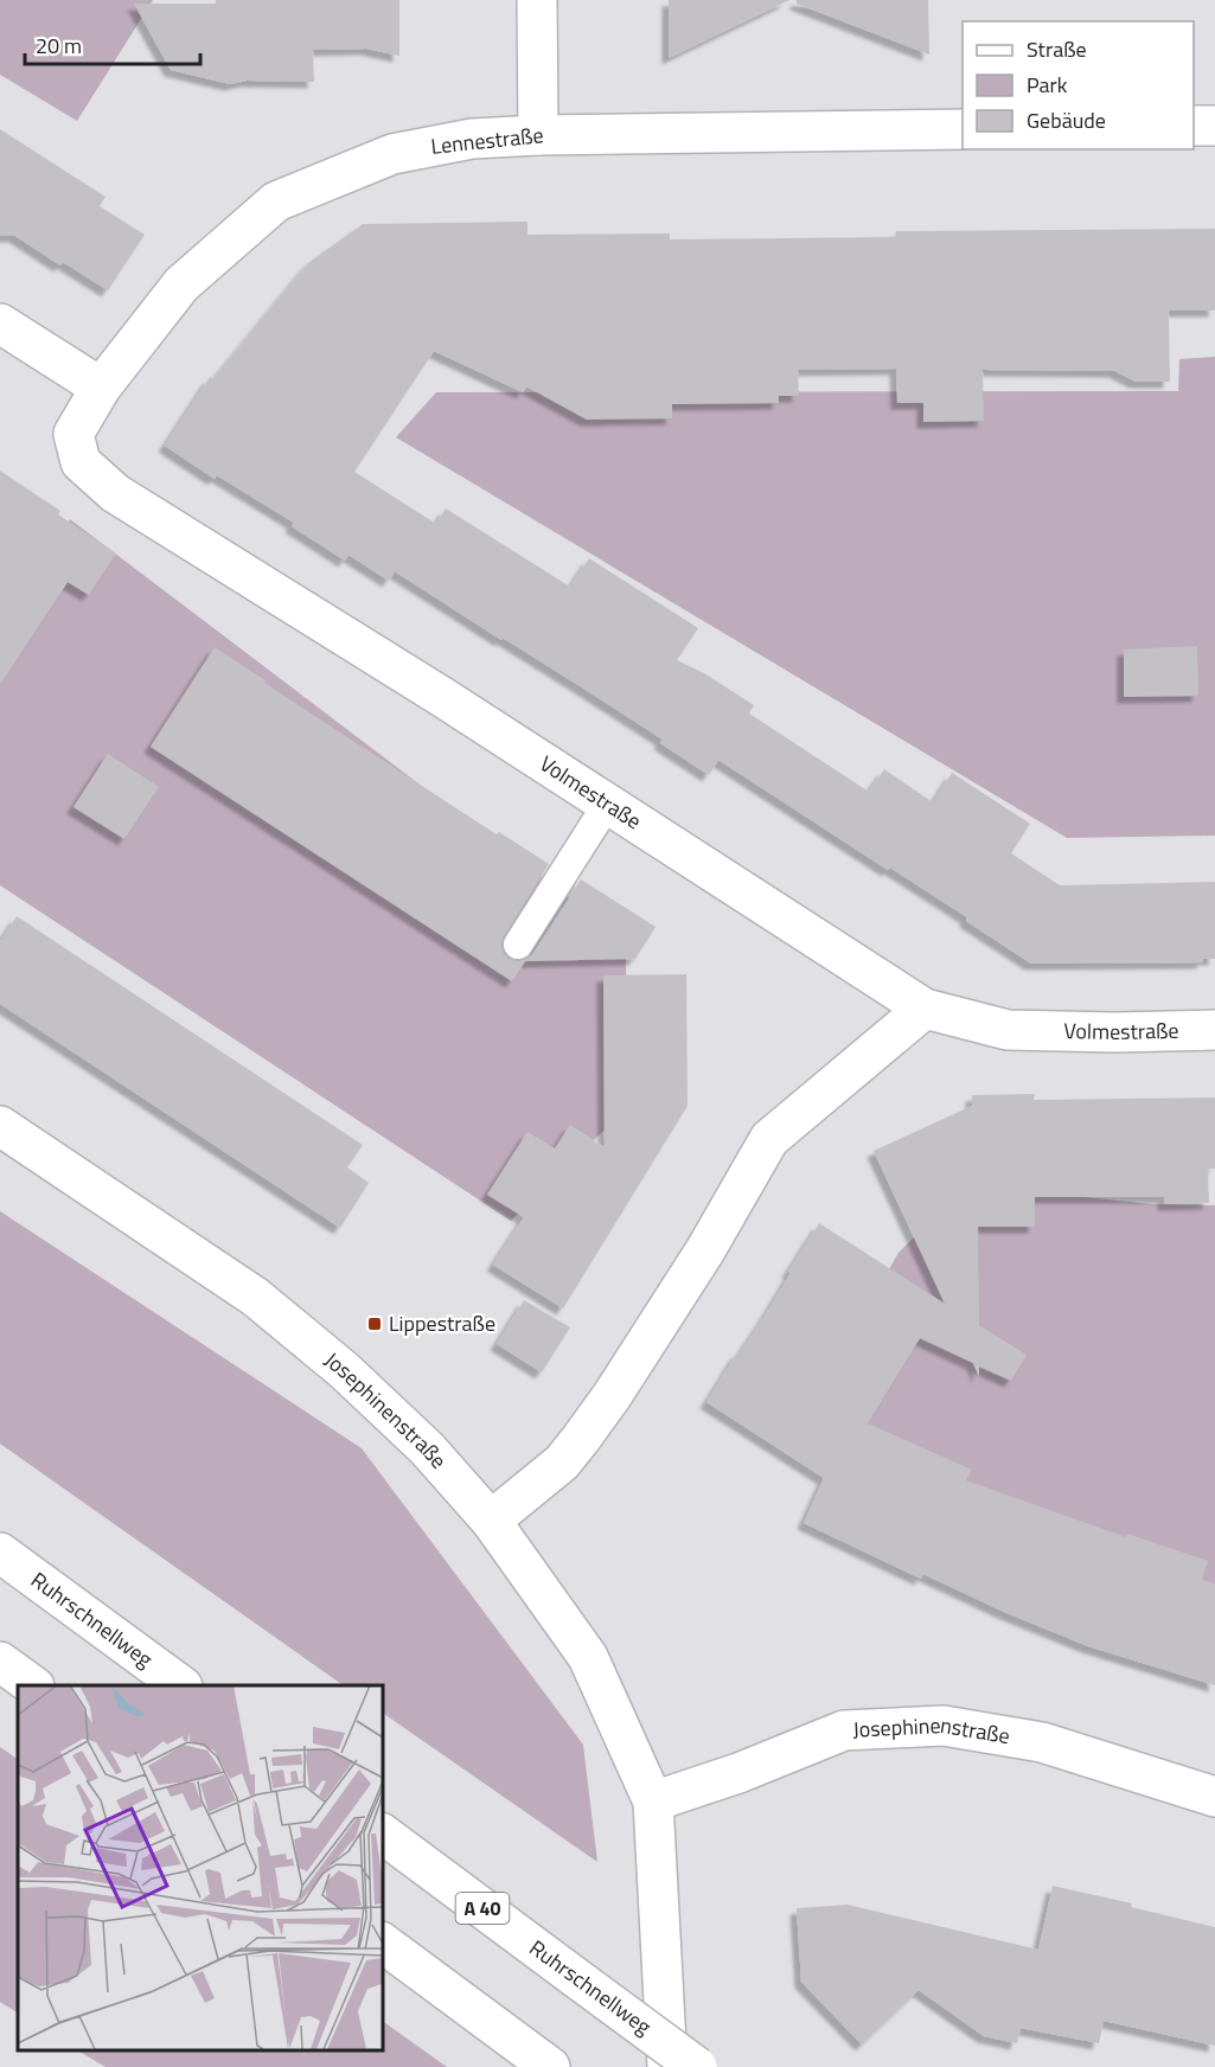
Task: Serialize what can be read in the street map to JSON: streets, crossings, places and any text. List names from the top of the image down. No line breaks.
{"streets":{"main road":["Lennestraße","Volmestraße","Josephinenstraße","Ruhrschnellweg","A 40"]},"crossings":[["Lennestraße","Volmestraße"]],"places":{"transit":["Lippestraße"]},"legend":["Straße","Park","Gebäude"],"scale_bar":"20 m"}
